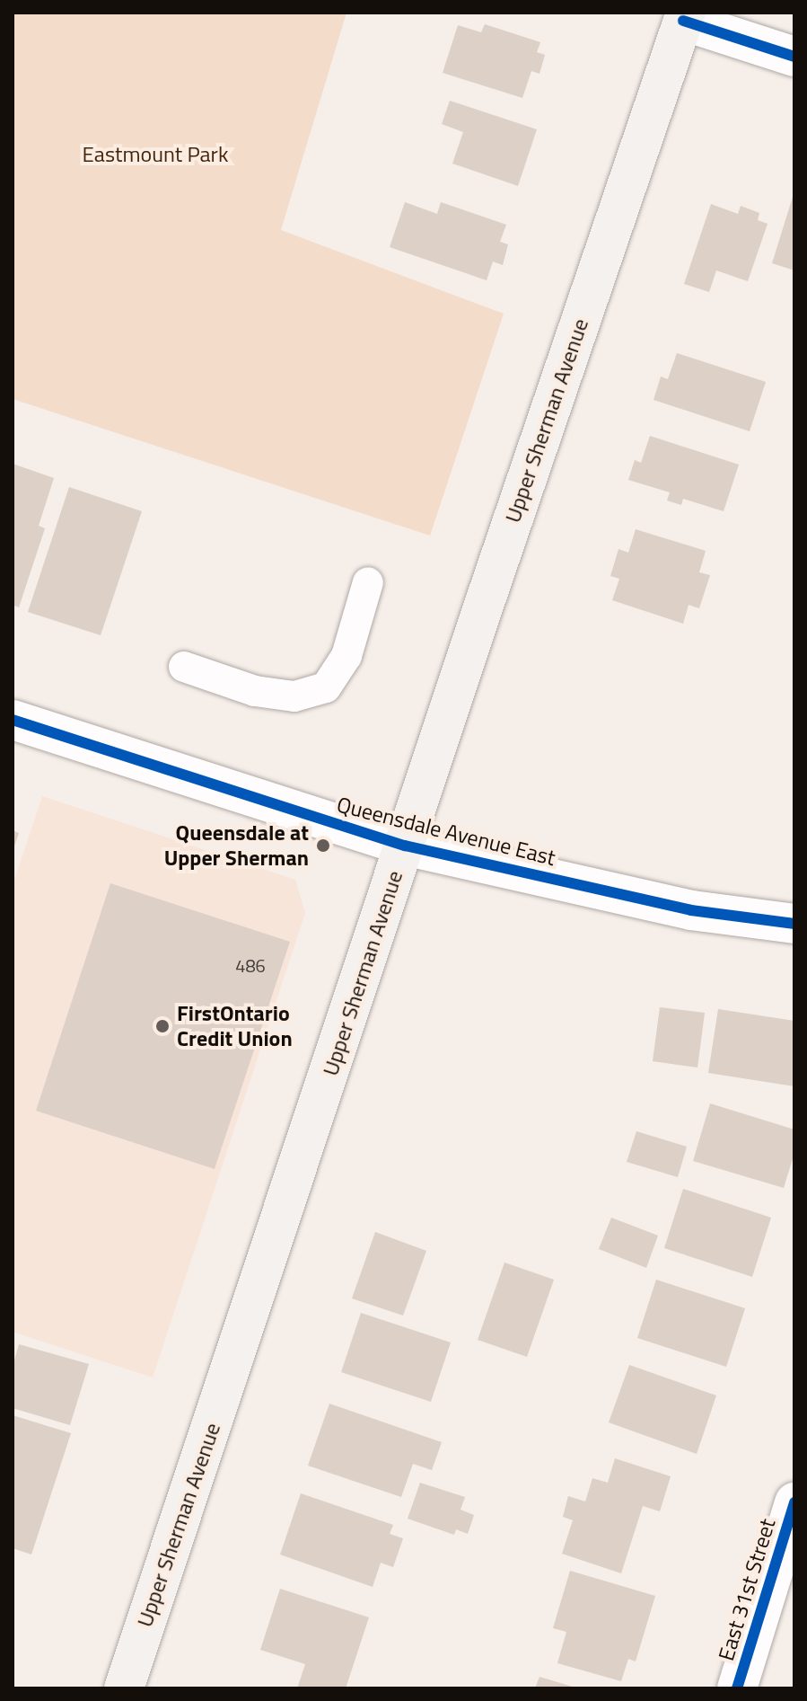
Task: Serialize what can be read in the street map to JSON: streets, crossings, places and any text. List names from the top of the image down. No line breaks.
{"streets":{"main road":["Upper Sherman Avenue"],"street":["Queensdale Avenue East","East 31st Street"]},"crossings":[["Upper Sherman Avenue","Queensdale Avenue East"]],"parks":["Eastmount Park"],"places":["Queensdale at Upper Sherman","FirstOntario Credit Union"],"house_numbers":["486"]}
